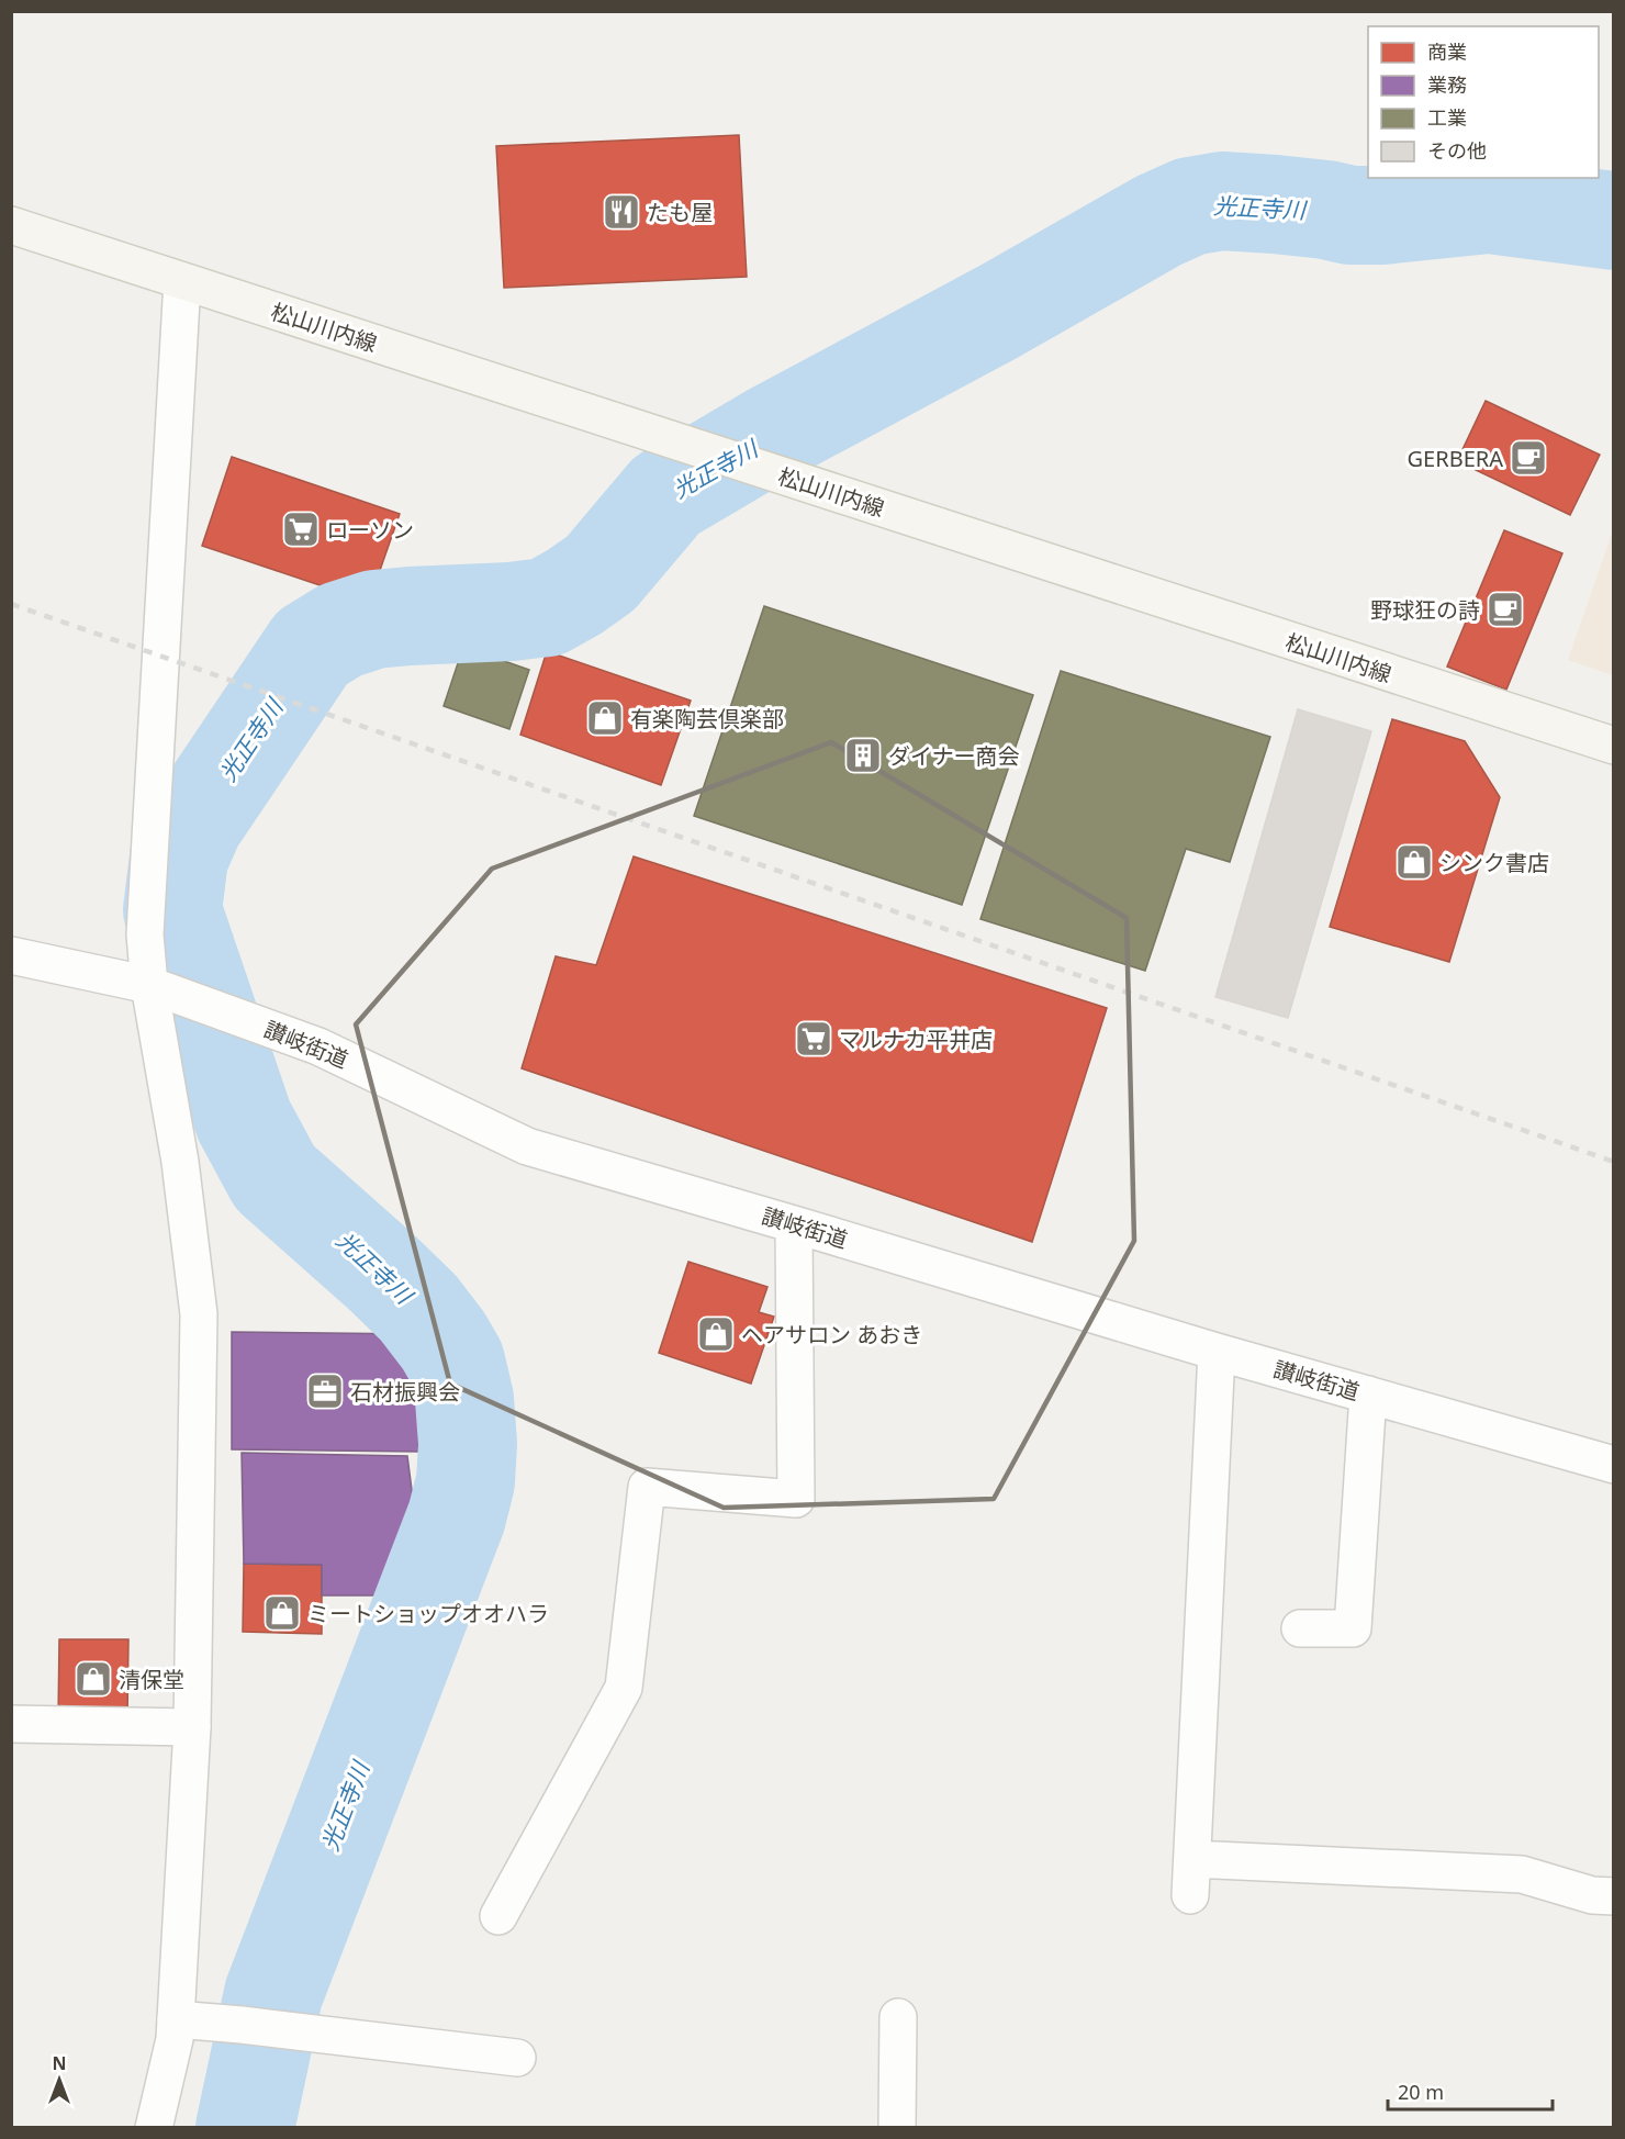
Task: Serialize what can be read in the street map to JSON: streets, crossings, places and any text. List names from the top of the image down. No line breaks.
{"streets":{"main road":["松山川内線"],"street":["讃岐街道"]},"water":["光正寺川"],"places":{"restaurant":["たも屋"],"cafe":["GERBERA","野球狂の詩"],"supermarket":["ローソン","マルナカ平井店"],"shop":["有楽陶芸倶楽部","シンク書店","ヘアサロン あおき","ミートショップオオハラ","清保堂"],"building":["ダイナー商会"],"office":["石材振興会"]},"legend":["商業","業務","工業","その他"],"scale_bar":"20 m","north":"top"}
